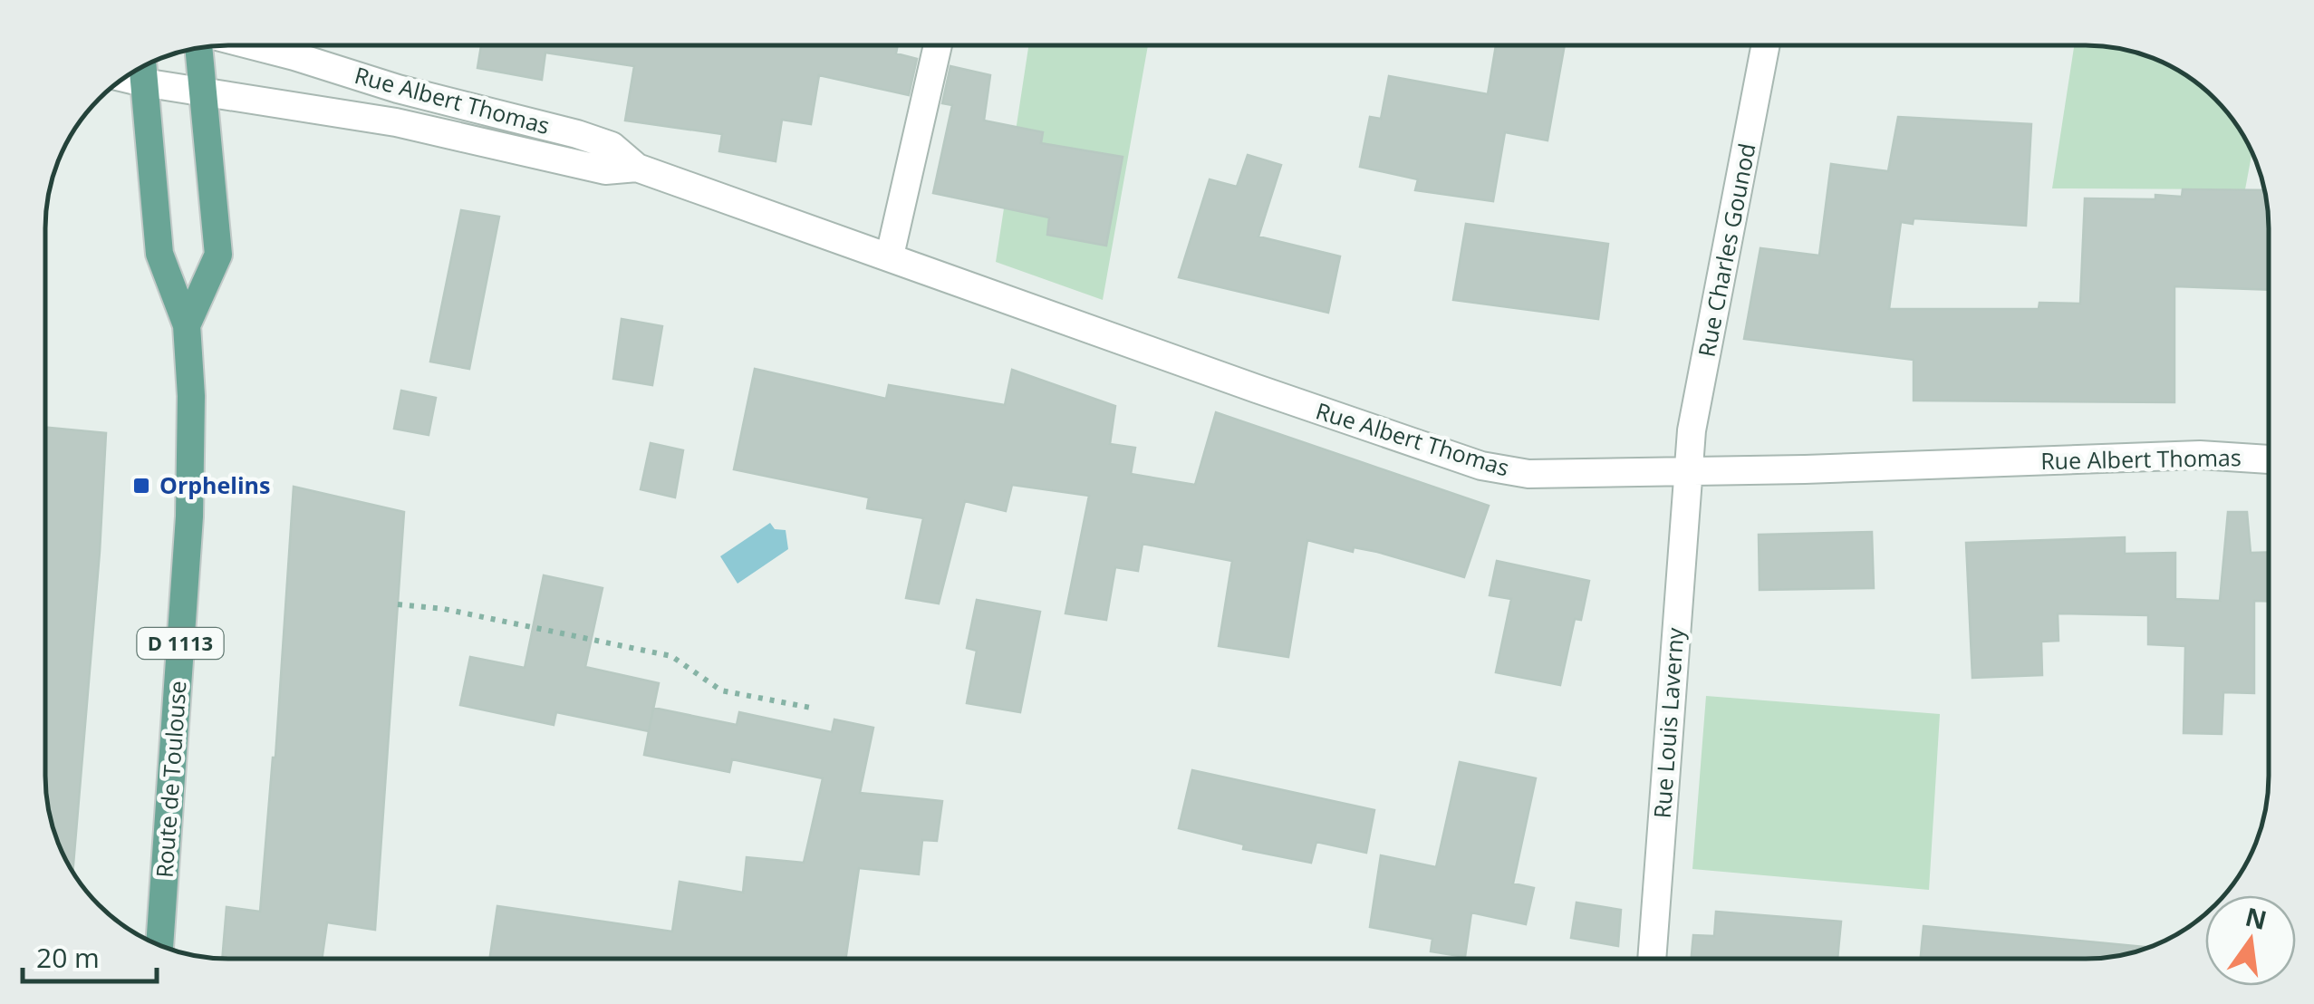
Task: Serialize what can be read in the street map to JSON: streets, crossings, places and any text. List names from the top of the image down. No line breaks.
{"streets":{"main road":["D 1113","Route de Toulouse"],"street":["Rue Albert Thomas","Rue Charles Gounod","Rue Louis Laverny"]},"crossings":[["Rue Albert Thomas","Rue Charles Gounod"],["Rue Albert Thomas","Rue Louis Laverny"],["Rue Albert Thomas","Route de Toulouse"],["Rue Charles Gounod","Rue Louis Laverny"]],"places":{"transit":["Orphelins"]},"scale_bar":"20 m","north":"top"}
